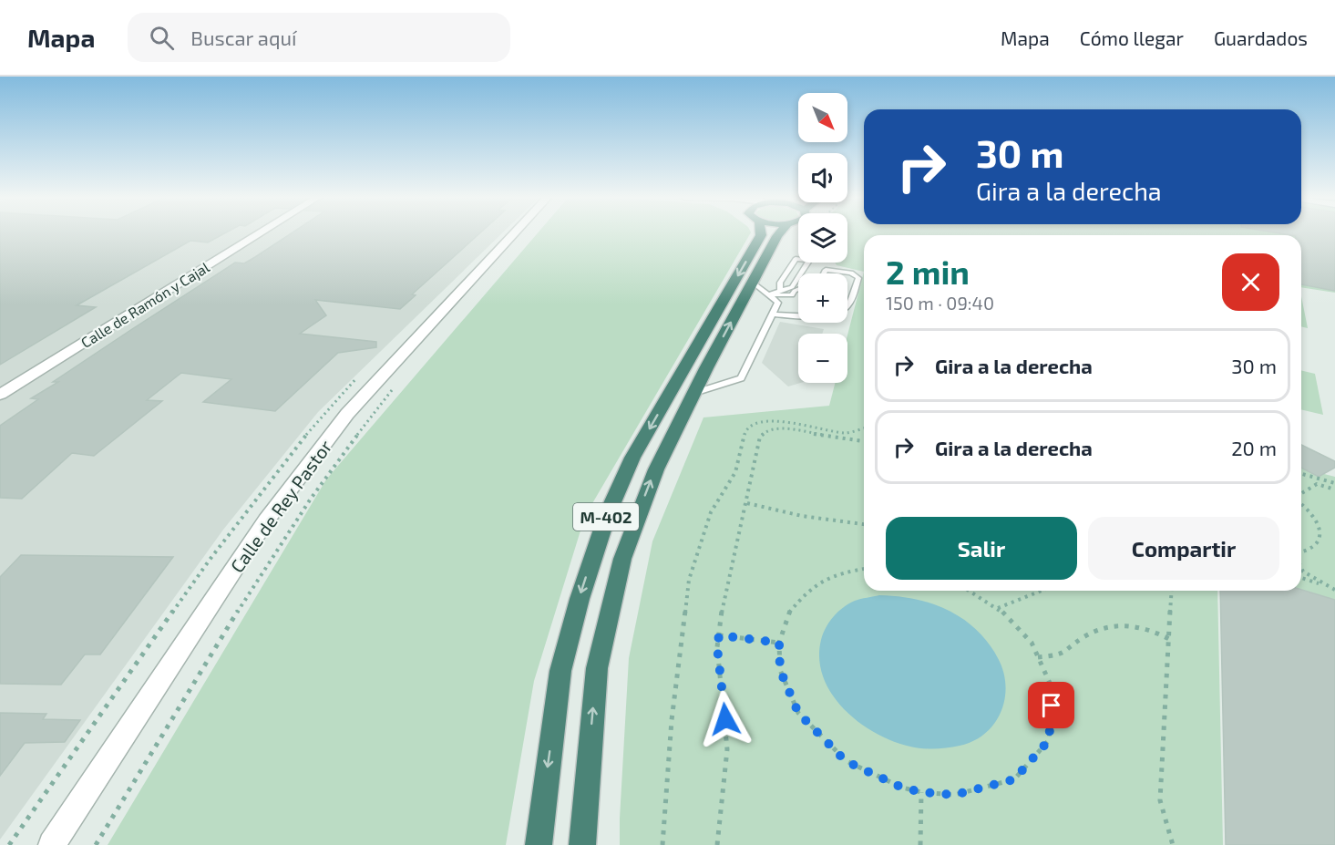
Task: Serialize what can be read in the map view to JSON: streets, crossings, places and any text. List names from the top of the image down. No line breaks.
{"streets":{"highway":["M-402"],"street":["Calle de Ramón y Cajal","Calle de Rey Pastor"]},"north":"bottom right","page":{"header":"Mapa","search":"Buscar aquí","nav":["Mapa","Cómo llegar","Guardados"],"map_buttons":["+","−"],"turn":["30 m","Gira a la derecha"],"heading":["2 min","150 m · 09:40"],"list":[{"name":"Gira a la derecha","value":"30 m"},{"name":"Gira a la derecha","value":"20 m"}],"buttons":["Salir","Compartir"]}}
